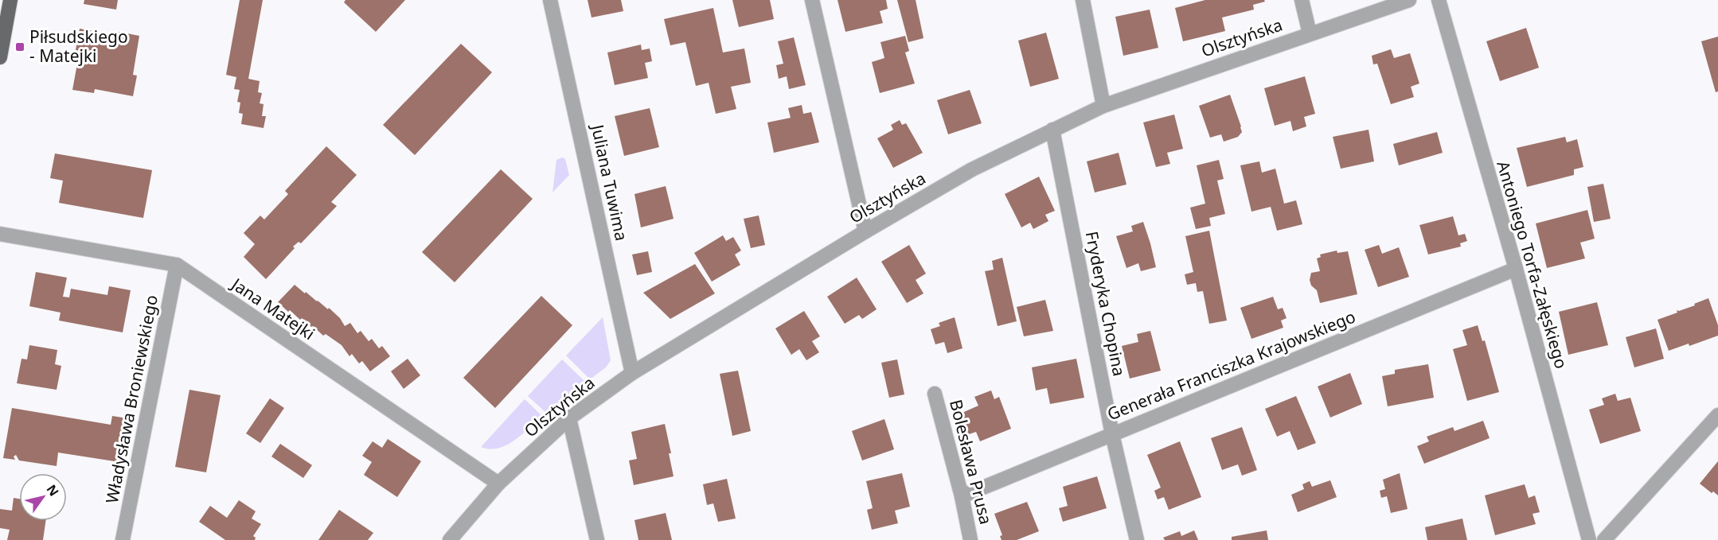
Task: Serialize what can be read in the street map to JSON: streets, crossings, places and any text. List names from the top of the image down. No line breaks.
{"streets":{"street":["Olsztyńska","Juliana Tuwima","Antoniego Torfa-Załęskiego","Fryderyka Chopina","Jana Matejki","Generała Franciszka Krajowskiego","Władysława Broniewskiego","Bolesława Prusa"]},"crossings":[["Olsztyńska","Juliana Tuwima"],["Olsztyńska","Fryderyka Chopina"],["Olsztyńska","Jana Matejki"],["Antoniego Torfa-Załęskiego","Generała Franciszka Krajowskiego"],["Fryderyka Chopina","Generała Franciszka Krajowskiego"],["Jana Matejki","Władysława Broniewskiego"],["Generała Franciszka Krajowskiego","Bolesława Prusa"]],"places":{"transit":["Piłsudskiego - Matejki"]},"north":"top right"}
